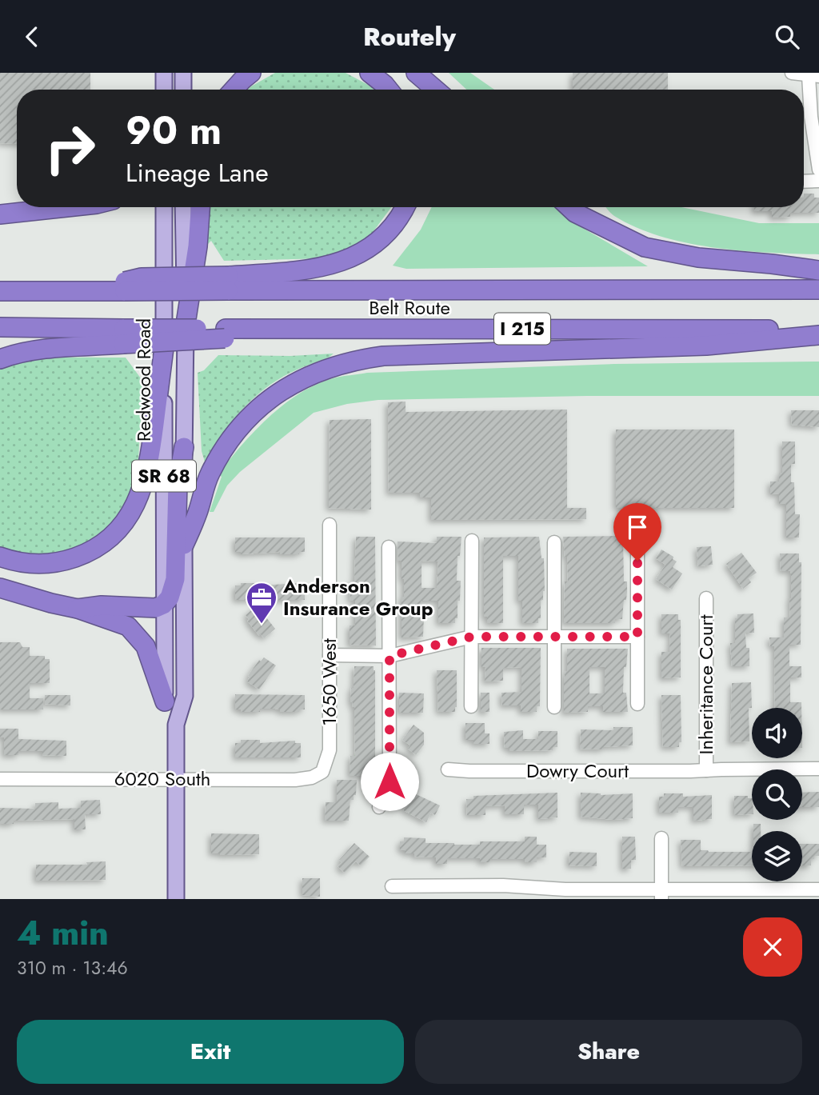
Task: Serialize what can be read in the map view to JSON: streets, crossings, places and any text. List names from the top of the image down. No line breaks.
{"streets":{"highway":["Belt Route","I 215"],"main road":["Redwood Road","SR 68"],"street":["1650 West","Inheritance Court","Dowry Court","6020 South"]},"crossings":[["Redwood Road","6020 South"],["1650 West","6020 South"],["Inheritance Court","Dowry Court"]],"places":{"office":["Anderson Insurance Group"]},"page":{"header":"Routely","turn":["90 m","Lineage Lane"],"heading":["4 min","310 m · 13:46"],"buttons":["Exit","Share"]}}
